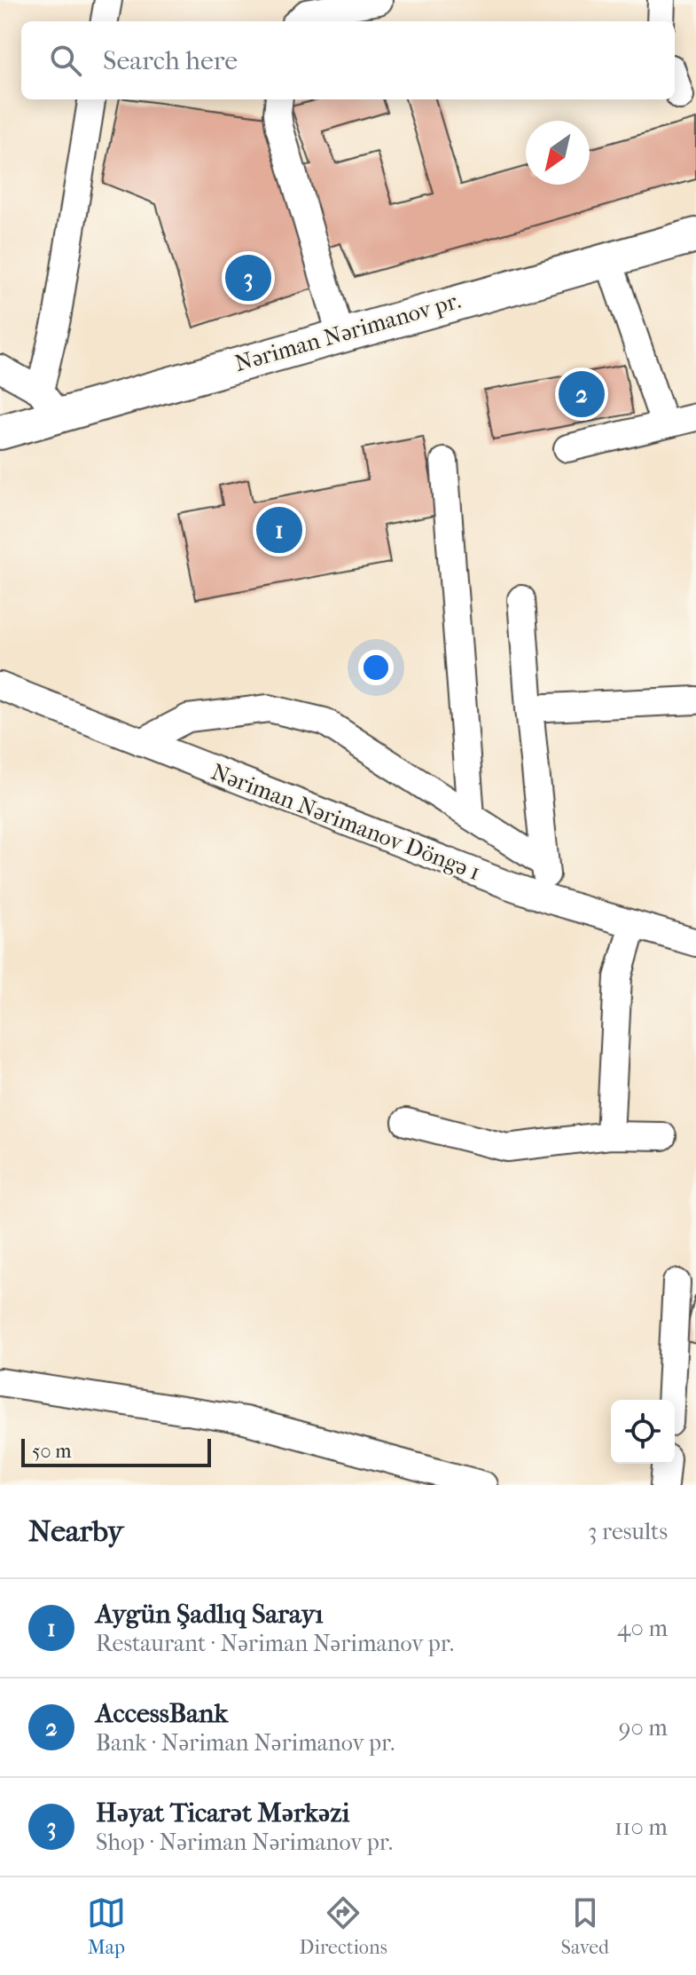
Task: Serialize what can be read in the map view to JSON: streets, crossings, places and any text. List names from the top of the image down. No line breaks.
{"streets":{"main road":["Nəriman Nərimanov pr."],"street":["Nəriman Nərimanov Döngə 1"]},"scale_bar":"50 m","north":"bottom left","page":{"search":"Search here","pins":["3","2","1"],"scale":"50 m","heading":["Nearby","3 results"],"list":[{"mark":"1","name":"Aygün Şadlıq Sarayı","note":"Restaurant · Nəriman Nərimanov pr.","value":"40 m"},{"mark":"2","name":"AccessBank","note":"Bank · Nəriman Nərimanov pr.","value":"90 m"},{"mark":"3","name":"Həyat Ticarət Mərkəzi","note":"Shop · Nəriman Nərimanov pr.","value":"110 m"}],"nav":["Map","Directions","Saved"]}}
